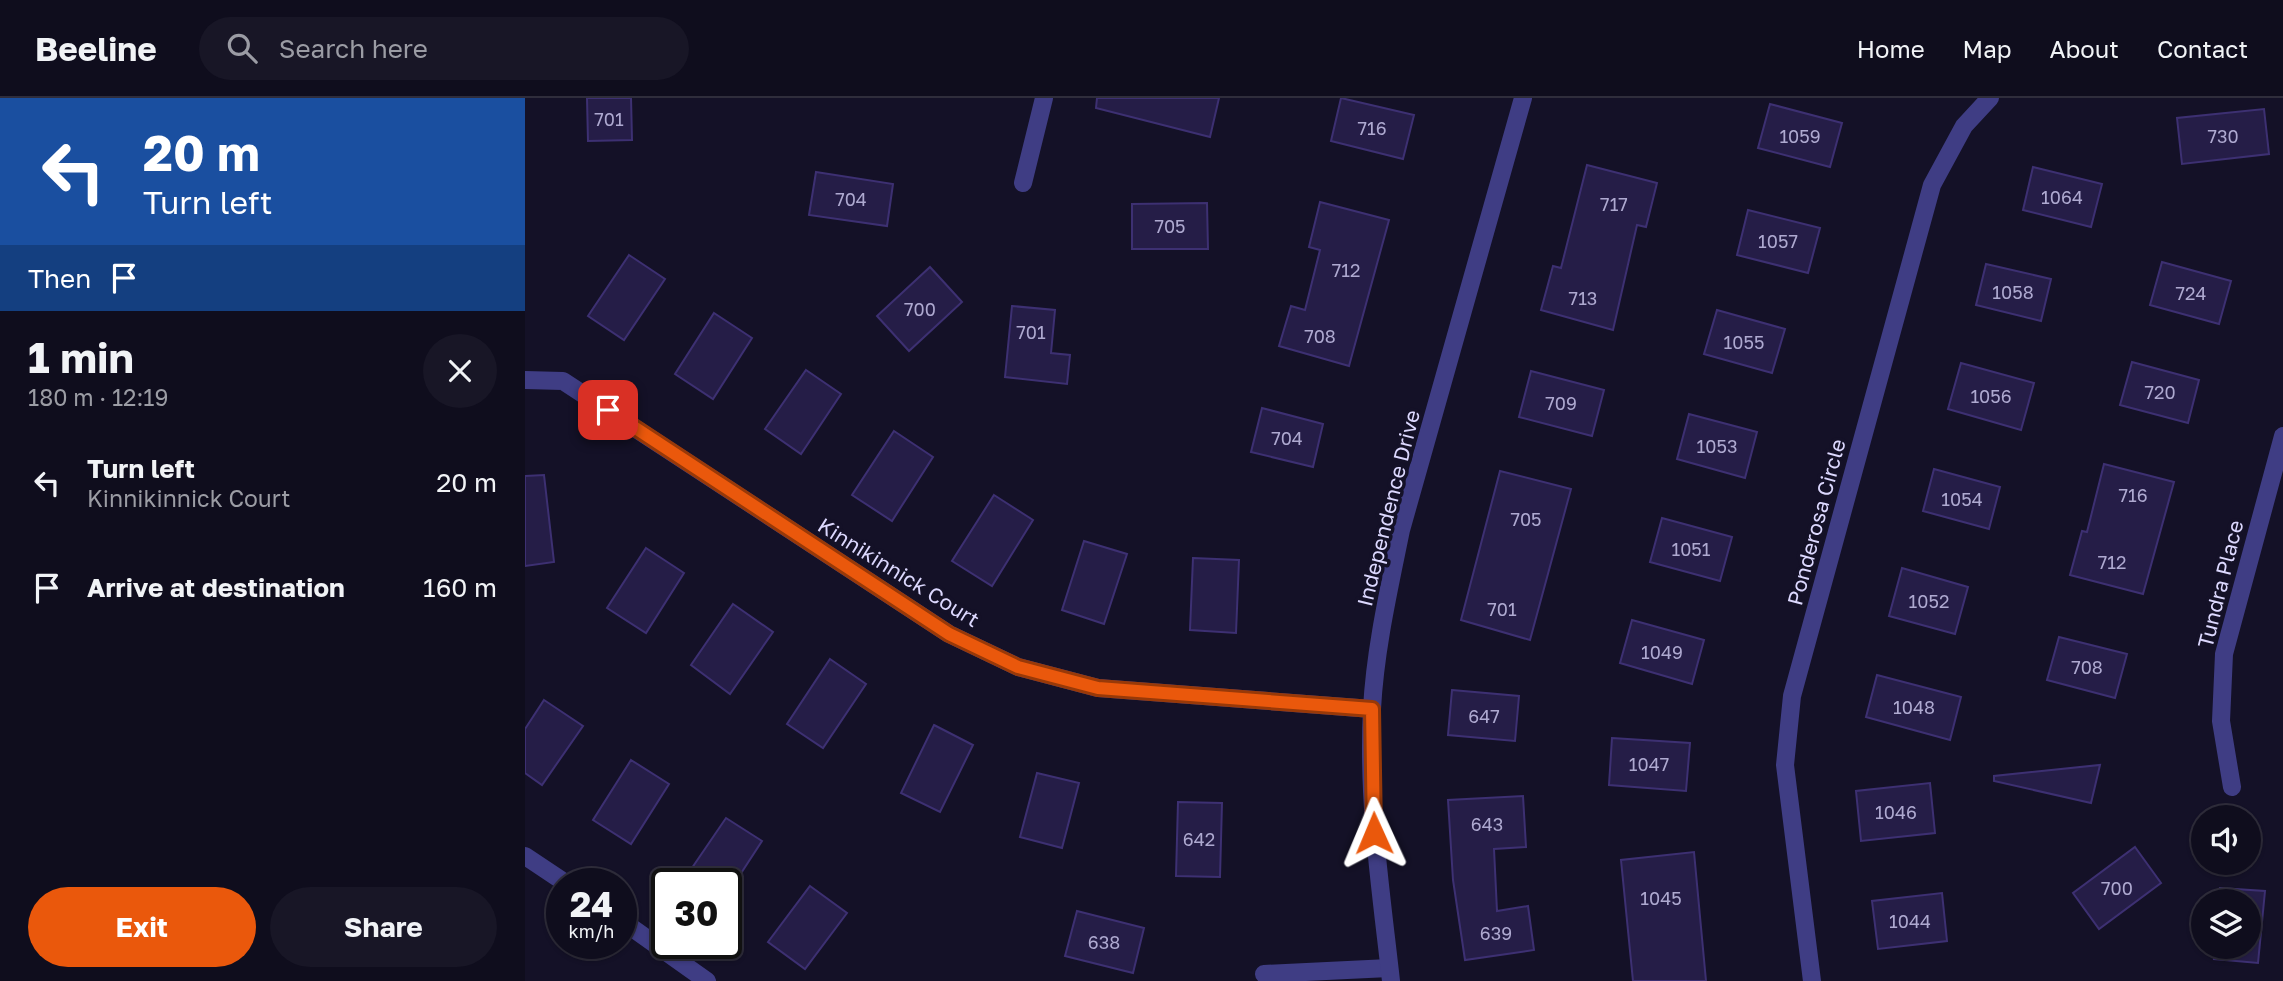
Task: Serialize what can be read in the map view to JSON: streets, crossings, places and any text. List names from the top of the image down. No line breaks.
{"streets":{"street":["Independence Drive","Ponderosa Circle","Kinnikinnick Court","Tundra Place"]},"crossings":[["Independence Drive","Kinnikinnick Court"]],"house_numbers":["701","716","1059","730","1064","704","717","705","1057","712","1058","724","713","700","701","708","1055","720","1056","709","704","1053","716","1054","705","1051","712","1052","701","1049","708","1048","647","1047","1046","643","642","700","1045","1044","639","638"],"page":{"header":"Beeline","search":"Search here","nav":["Home","Map","About","Contact"],"turn":["20 m","Turn left"],"then":"Then","heading":["1 min","180 m · 12:19"],"list":[{"name":"Turn left","note":"Kinnikinnick Court","value":"20 m"},{"name":"Arrive at destination","value":"160 m"}],"speed":"24 km/h","limit":"30","buttons":["Exit","Share"]}}
